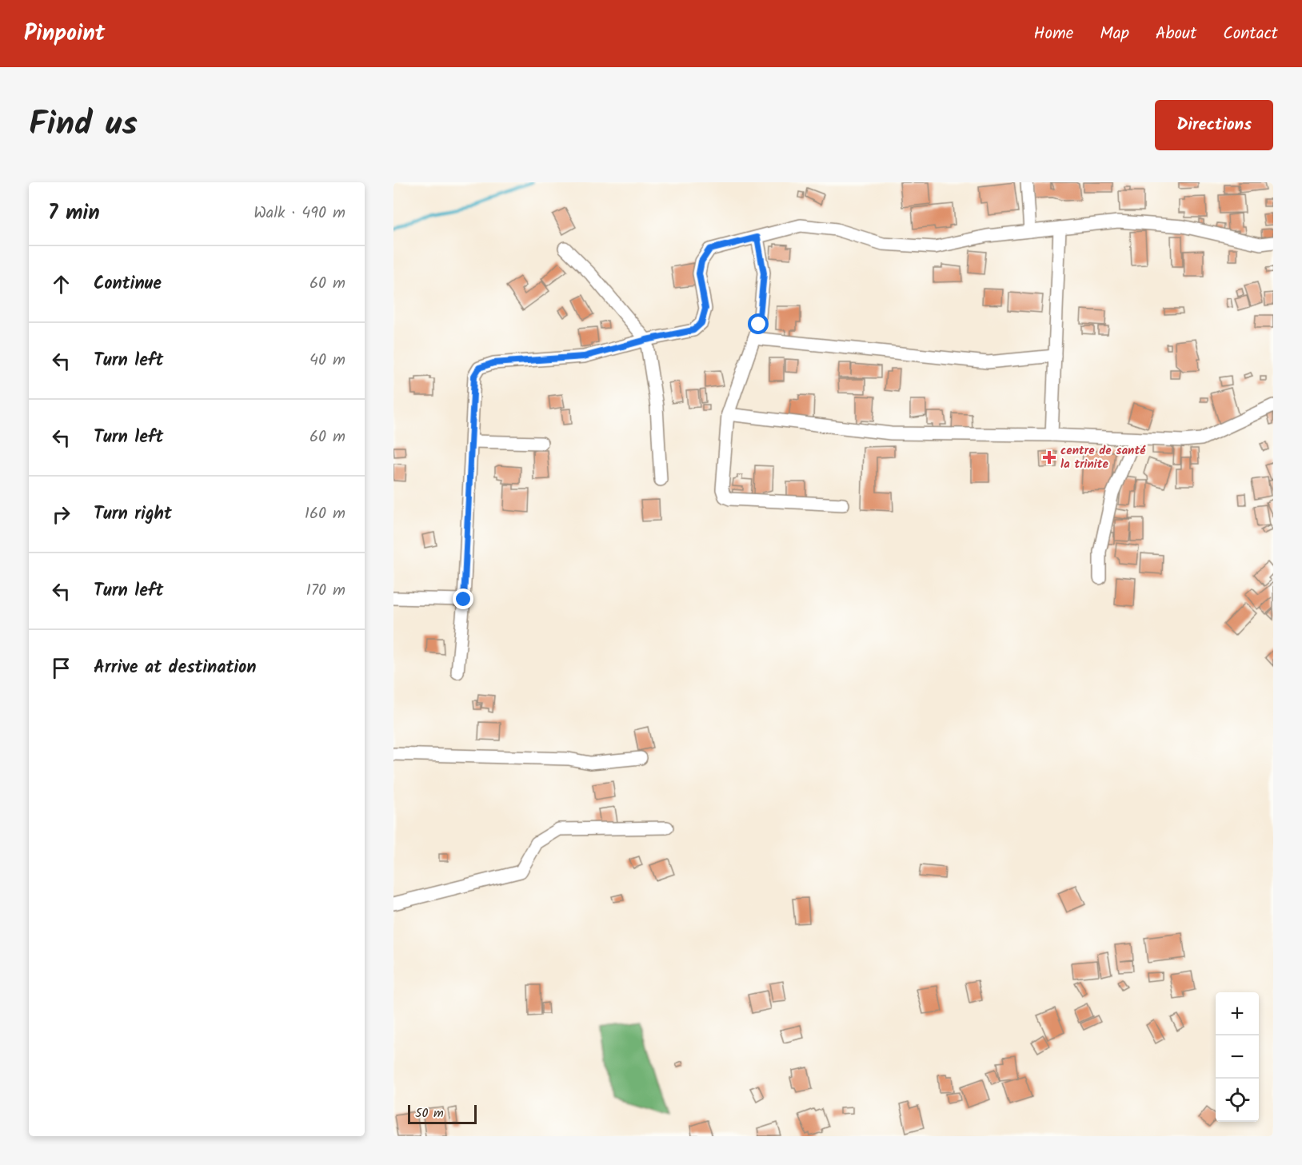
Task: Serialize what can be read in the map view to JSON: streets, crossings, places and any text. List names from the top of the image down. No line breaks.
{"places":{"health":["centre de santé la trinite"]},"scale_bar":"50 m","page":{"header":"Pinpoint","nav":["Home","Map","About","Contact"],"title":"Find us","buttons":"Directions","heading":["7 min","Walk · 490 m"],"list":[["Continue","60 m"],["Turn left","40 m"],["Turn left","60 m"],["Turn right","160 m"],["Turn left","170 m"],"Arrive at destination"],"map_buttons":["+","−"],"scale":"50 m"}}
